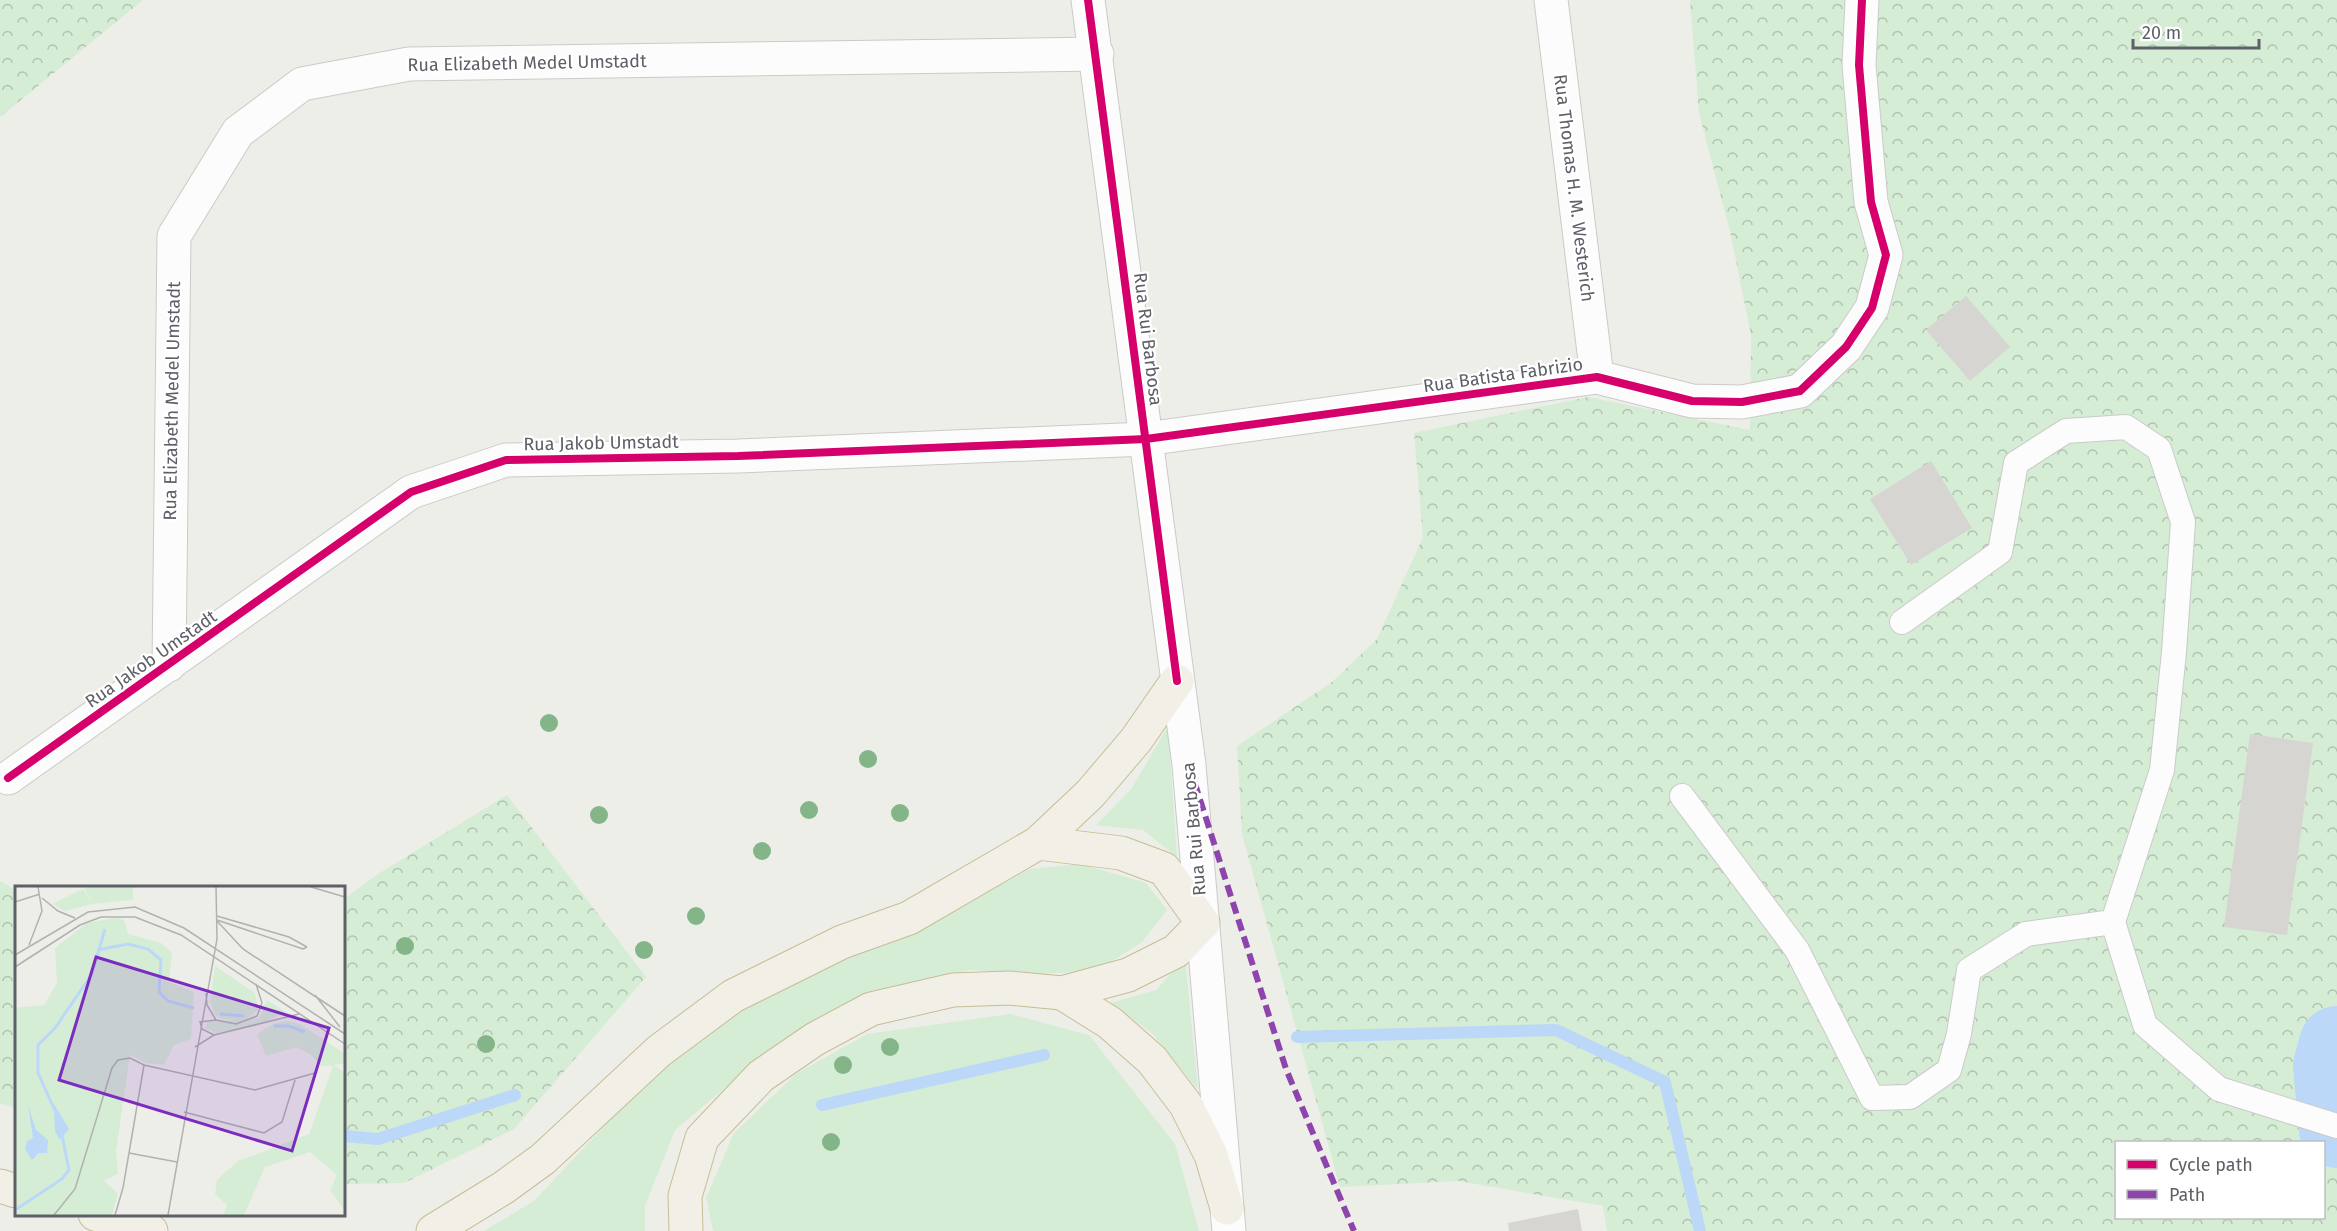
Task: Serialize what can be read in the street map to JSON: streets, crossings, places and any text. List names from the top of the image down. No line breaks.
{"streets":{"street":["Rua Elizabeth Medel Umstadt","Rua Thomas H. M. Westerich","Rua Rui Barbosa","Rua Batista Fabrizio","Rua Jakob Umstadt"]},"crossings":[["Rua Elizabeth Medel Umstadt","Rua Rui Barbosa"],["Rua Elizabeth Medel Umstadt","Rua Jakob Umstadt"],["Rua Thomas H. M. Westerich","Rua Batista Fabrizio"],["Rua Rui Barbosa","Rua Batista Fabrizio"],["Rua Rui Barbosa","Rua Jakob Umstadt"],["Rua Batista Fabrizio","Rua Jakob Umstadt"]],"legend":["Cycle path","Path"],"scale_bar":"20 m"}
